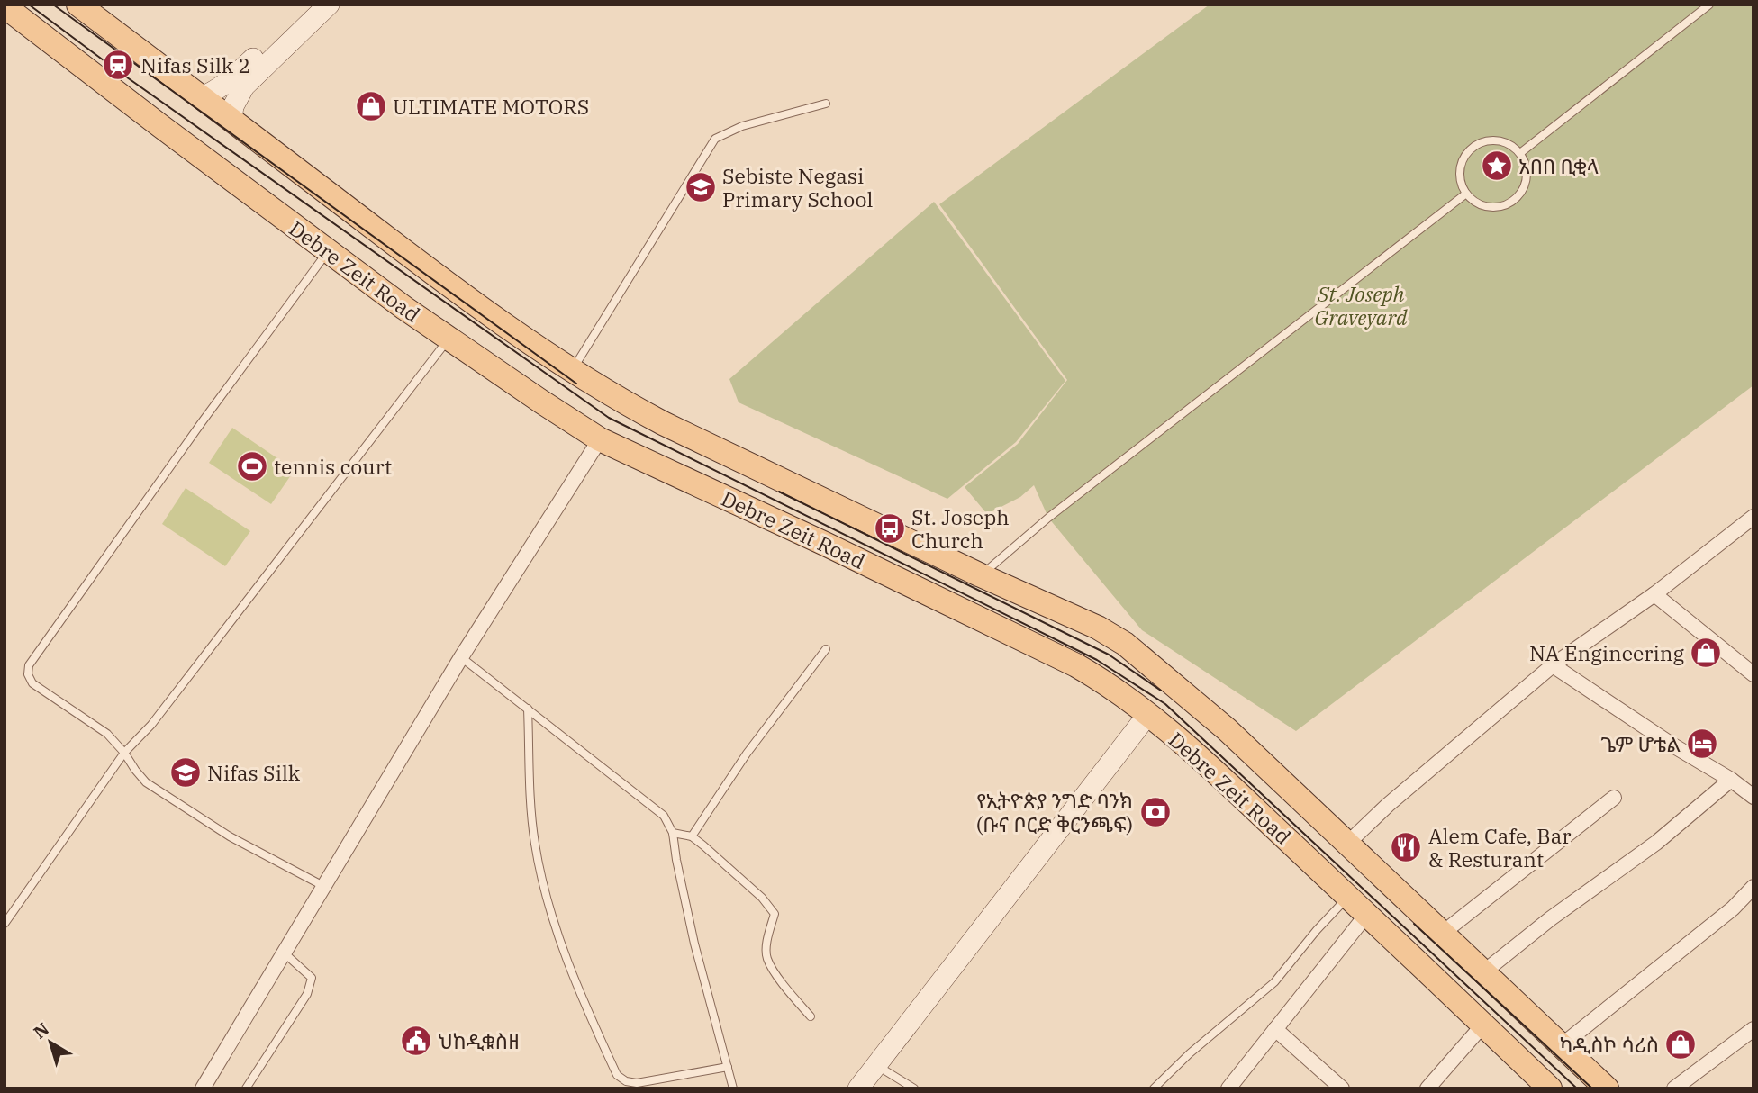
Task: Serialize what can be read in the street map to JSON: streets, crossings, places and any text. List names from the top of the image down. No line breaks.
{"streets":{"main road":["Debre Zeit Road"]},"parks":["St. Joseph Graveyard"],"places":{"station":["Nifas Silk 2"],"shop":["ULTIMATE MOTORS","NA Engineering","ካዲስኮ ሳሪስ"],"place":["አበበ ቢቂላ"],"school or university":["Sebiste Negasi Primary School","Nifas Silk"],"sports":["tennis court"],"bus stop":["St. Joseph Church"],"hotel":["ጌም ሆቴል"],"bank":["የኢትዮጵያ ንግድ ባንክ (ቡና ቦርድ ቅርንጫፍ)"],"restaurant":["Alem Cafe, Bar & Resturant"],"public building":["ህከዲቁስዘ"]},"north":"top left"}
